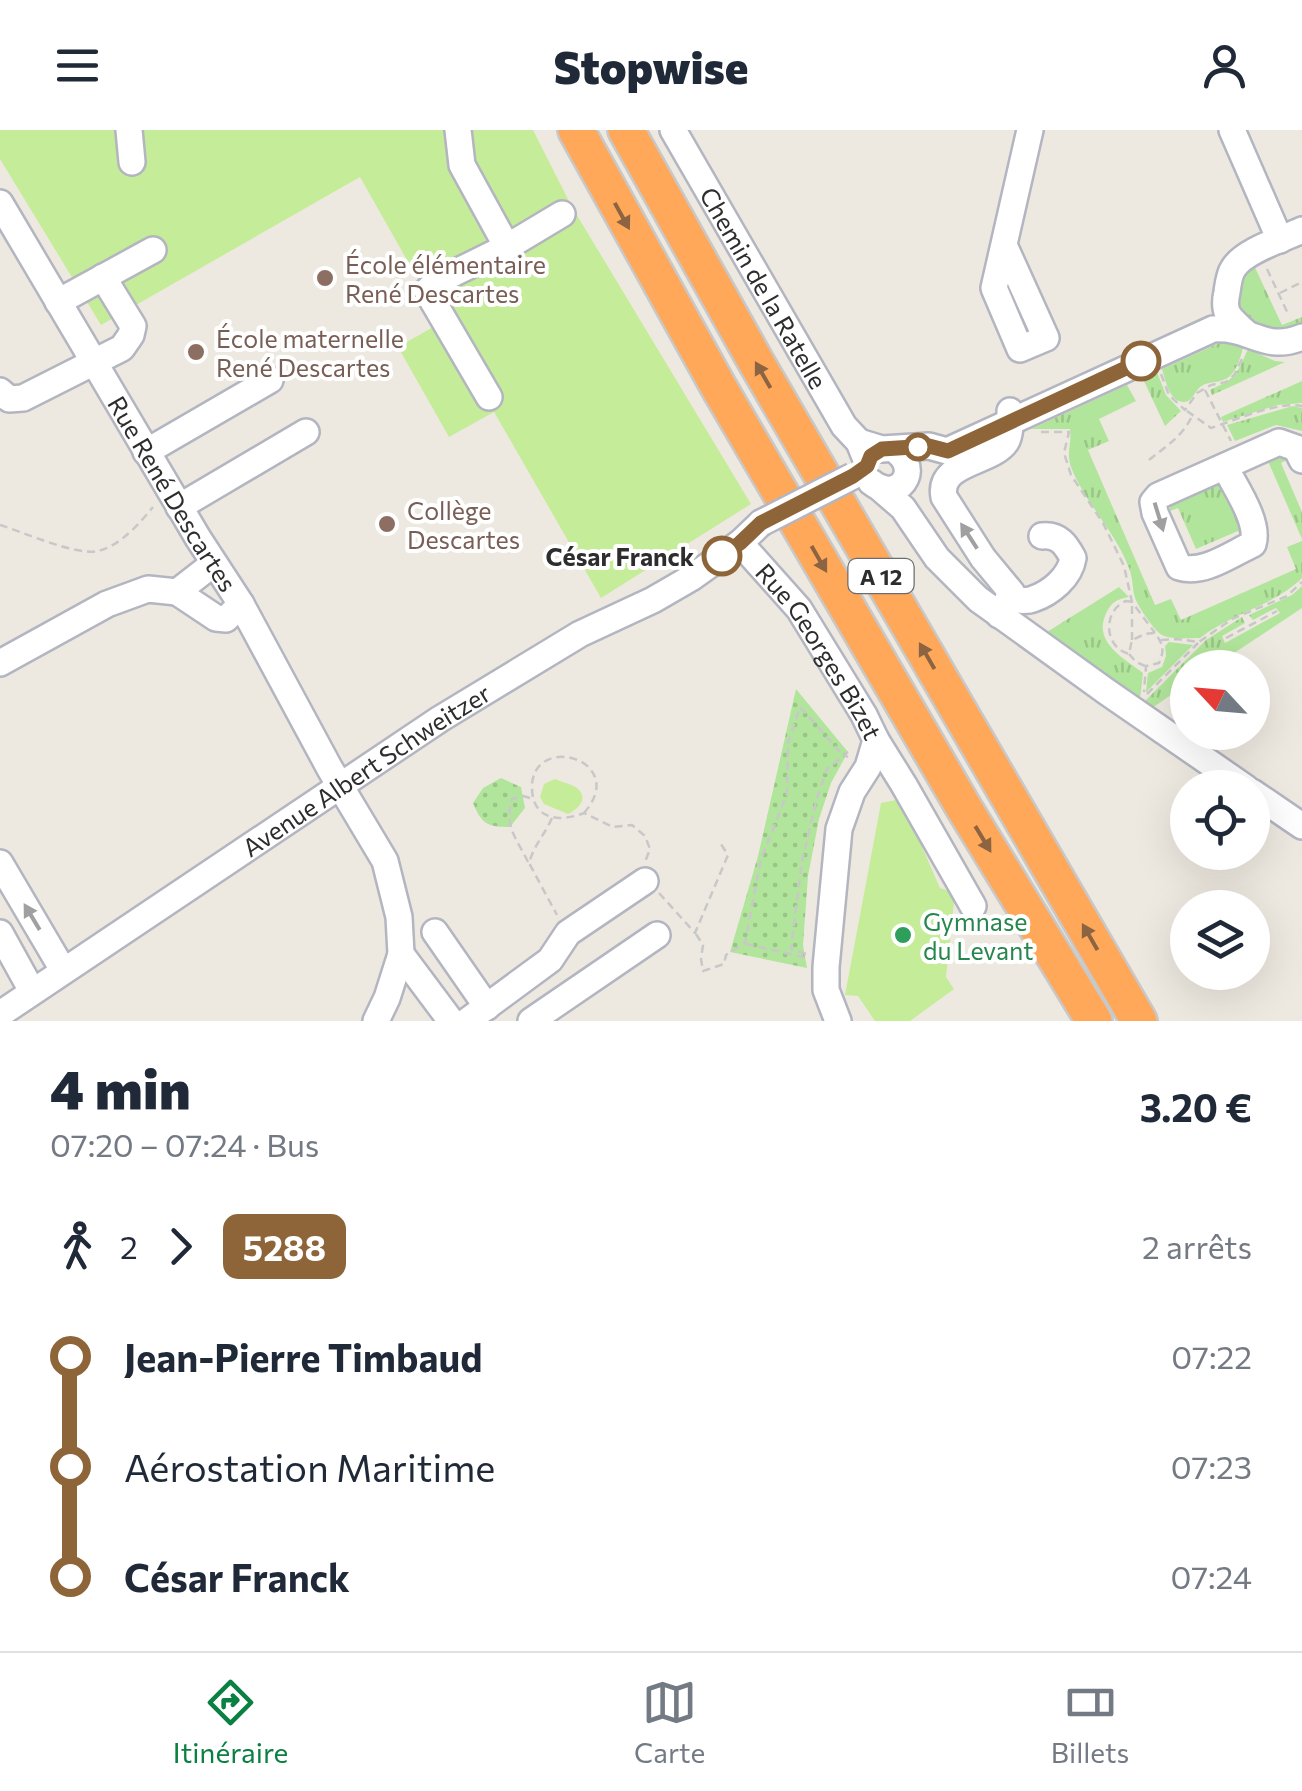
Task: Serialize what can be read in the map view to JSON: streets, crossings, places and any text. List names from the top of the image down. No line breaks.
{"streets":{"highway":["A 12"],"street":["Chemin de la Ratelle","Rue René Descartes","Rue Georges Bizet","Avenue Albert Schweitzer"]},"crossings":[["Chemin de la Ratelle","Avenue Albert Schweitzer"],["Rue René Descartes","Avenue Albert Schweitzer"],["Rue Georges Bizet","Avenue Albert Schweitzer"]],"places":["École élémentaire René Descartes","École maternelle René Descartes","Collège Descartes","César Franck","Gymnase du Levant"],"lines":["bus line 5288"],"north":"top left","page":{"header":"Stopwise","heading":["4 min","07:20 – 07:24 · Bus","3.20 €"],"legs":["2","5288","2 arrêts"],"list":[{"name":"Jean-Pierre Timbaud","value":"07:22"},{"name":"Aérostation Maritime","value":"07:23"},{"name":"César Franck","value":"07:24"}],"tabs":["Itinéraire","Carte","Billets"]}}
